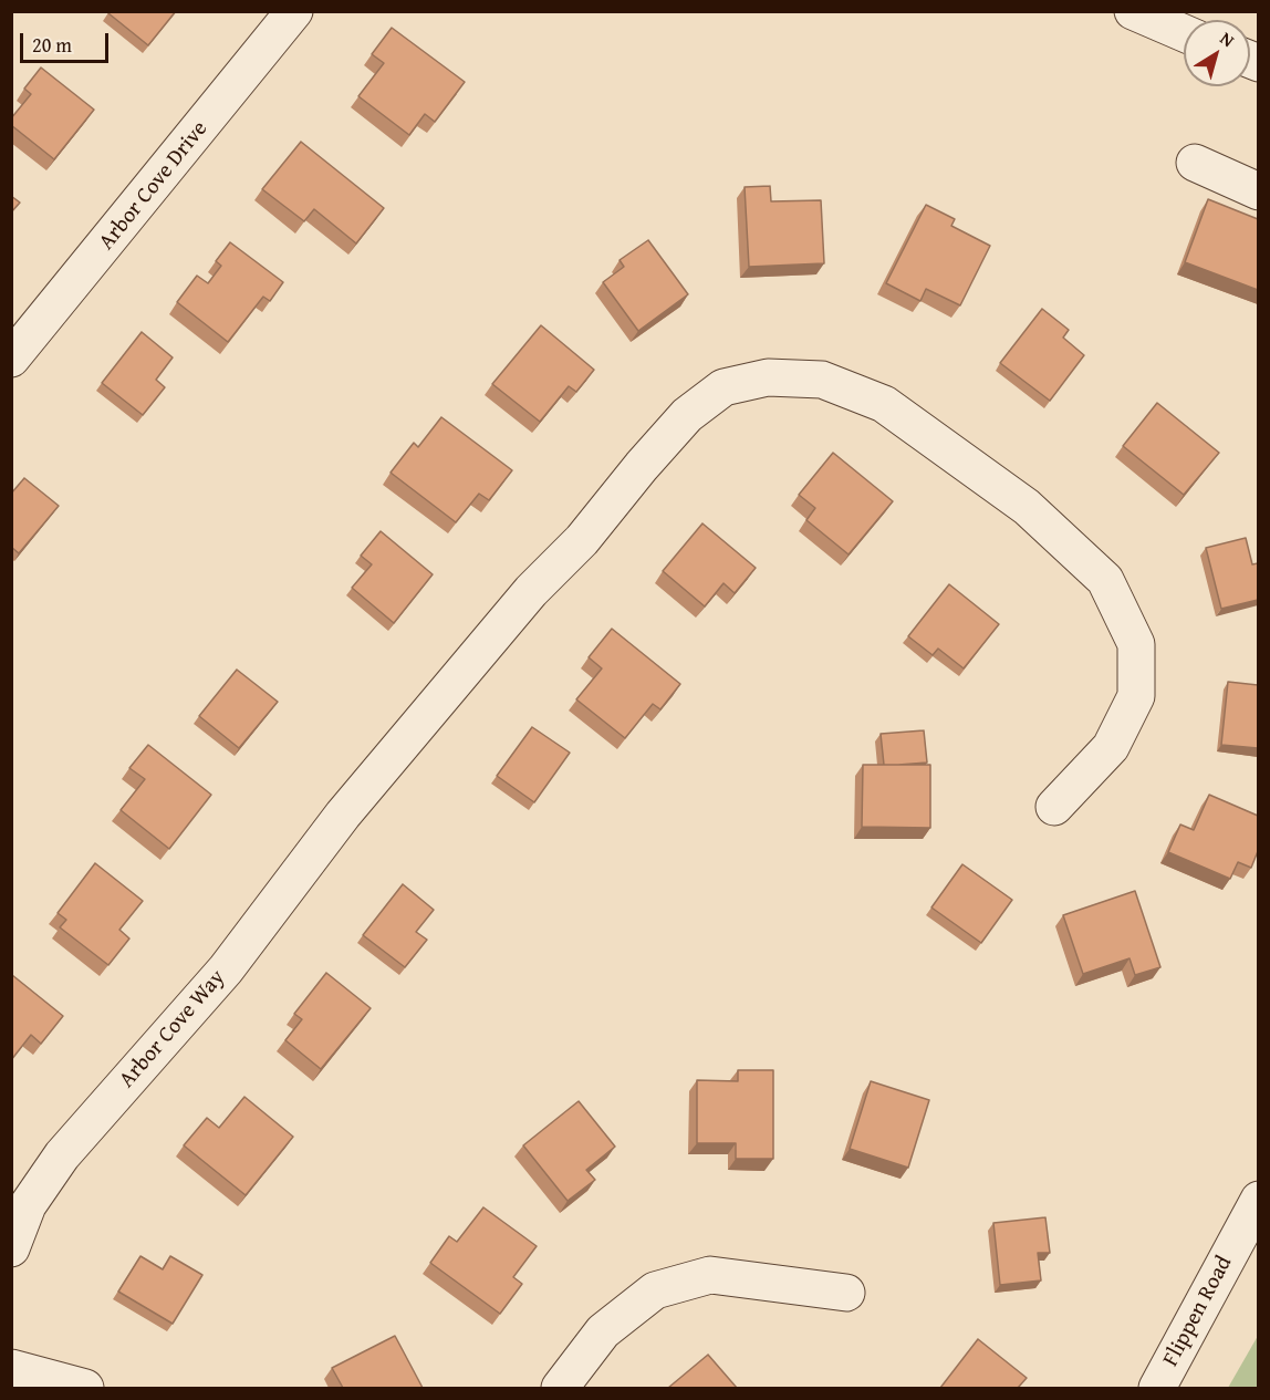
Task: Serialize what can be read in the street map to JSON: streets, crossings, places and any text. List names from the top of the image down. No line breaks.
{"streets":{"street":["Arbor Cove Drive","Arbor Cove Way","Flippen Road"]},"scale_bar":"20 m","north":"top right"}
